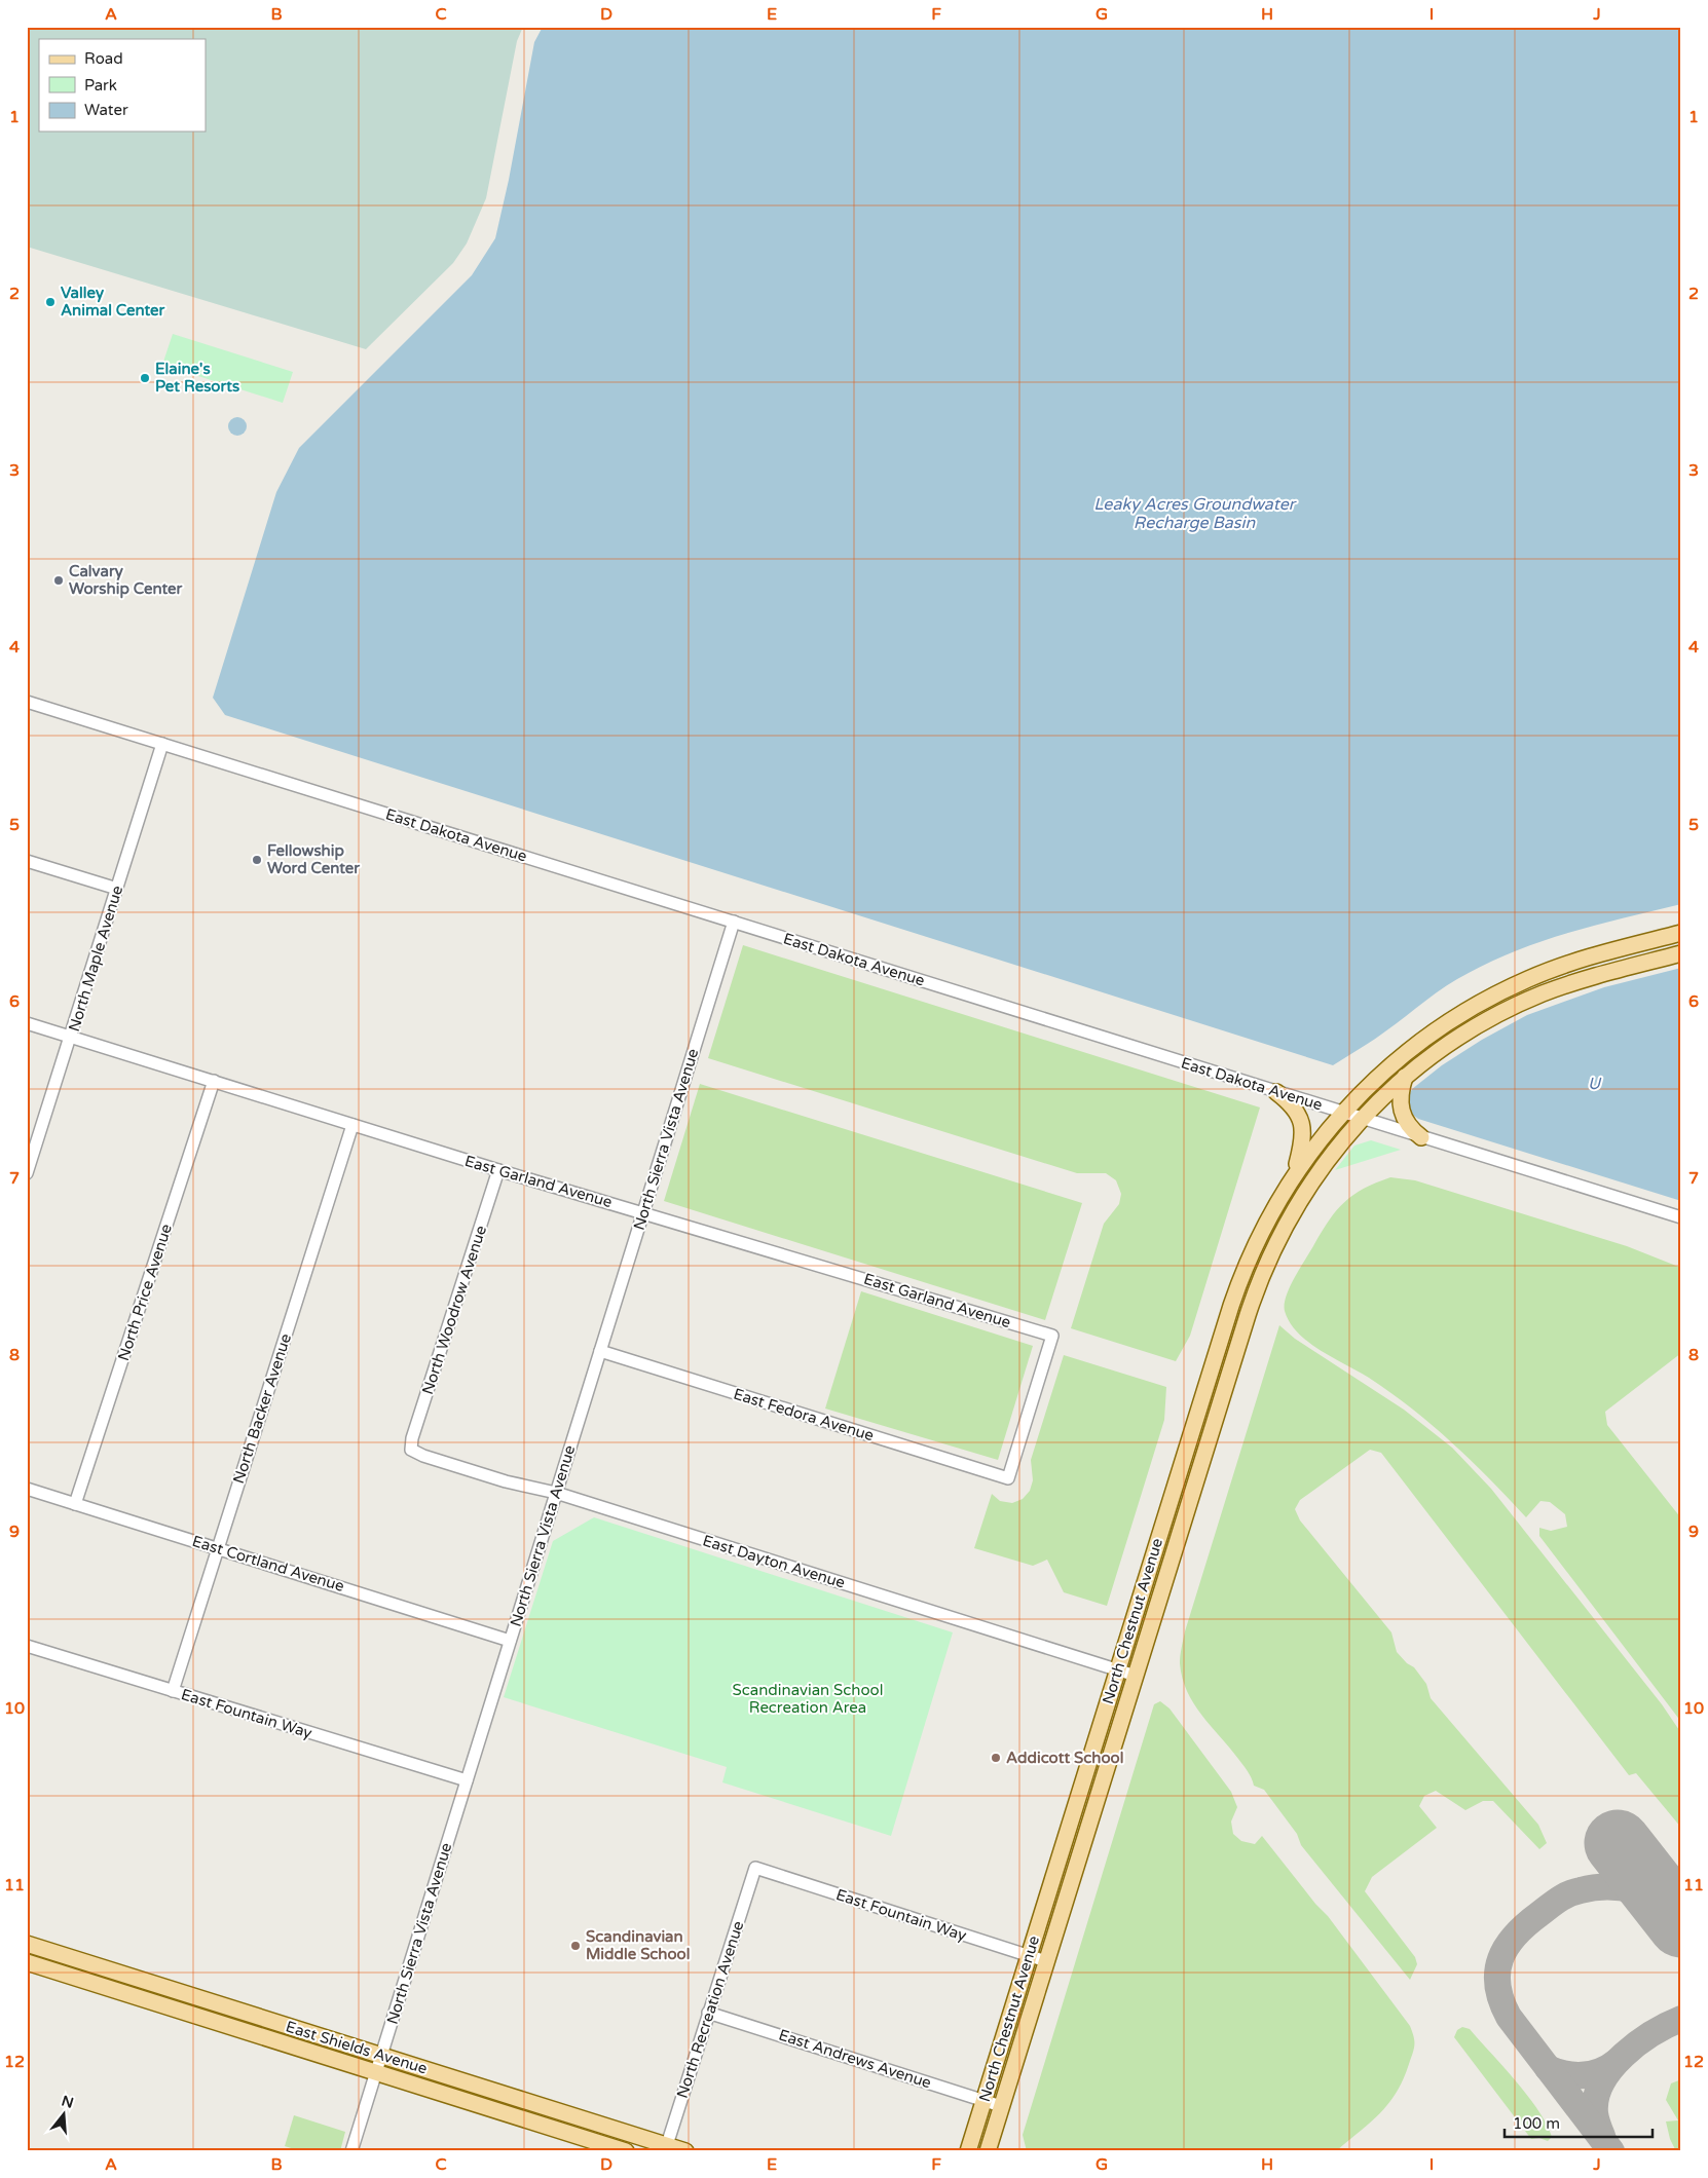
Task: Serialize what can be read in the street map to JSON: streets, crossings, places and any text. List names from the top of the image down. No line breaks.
{"streets":{"main road":["North Chestnut Avenue","East Shields Avenue"],"street":["East Dakota Avenue","North Maple Avenue","North Sierra Vista Avenue","East Garland Avenue","North Price Avenue","North Woodrow Avenue","North Backer Avenue","East Fedora Avenue","East Dayton Avenue","East Cortland Avenue","East Fountain Way","North Recreation Avenue","East Andrews Avenue"]},"crossings":[["East Dakota Avenue","North Maple Avenue"],["East Dakota Avenue","North Sierra Vista Avenue"],["East Dakota Avenue","North Chestnut Avenue"],["North Maple Avenue","East Garland Avenue"],["North Sierra Vista Avenue","East Garland Avenue"],["North Sierra Vista Avenue","East Fedora Avenue"],["North Sierra Vista Avenue","East Dayton Avenue"],["North Sierra Vista Avenue","East Cortland Avenue"],["North Sierra Vista Avenue","East Fountain Way"],["North Sierra Vista Avenue","East Shields Avenue"],["East Garland Avenue","North Price Avenue"],["East Garland Avenue","North Woodrow Avenue"],["East Garland Avenue","North Backer Avenue"],["East Garland Avenue","East Fedora Avenue"],["North Price Avenue","East Cortland Avenue"],["North Woodrow Avenue","East Dayton Avenue"],["North Backer Avenue","East Cortland Avenue"],["North Backer Avenue","East Fountain Way"],["East Dayton Avenue","North Chestnut Avenue"],["North Chestnut Avenue","East Fountain Way"],["North Chestnut Avenue","East Andrews Avenue"],["East Fountain Way","North Recreation Avenue"],["North Recreation Avenue","East Shields Avenue"],["North Recreation Avenue","East Andrews Avenue"]],"water":["Leaky Acres Groundwater Recharge Basin","U"],"parks":["Scandinavian School Recreation Area"],"places":["Valley Animal Center","Elaine's Pet Resorts","Calvary Worship Center","Fellowship Word Center","Addicott School","Scandinavian Middle School"],"legend":["Road","Park","Water"],"scale_bar":"100 m","north":"top","grid":{"columns":["A","B","C","D","E","F","G","H","I","J"],"rows":["1","2","3","4","5","6","7","8","9","10","11","12"]}}
